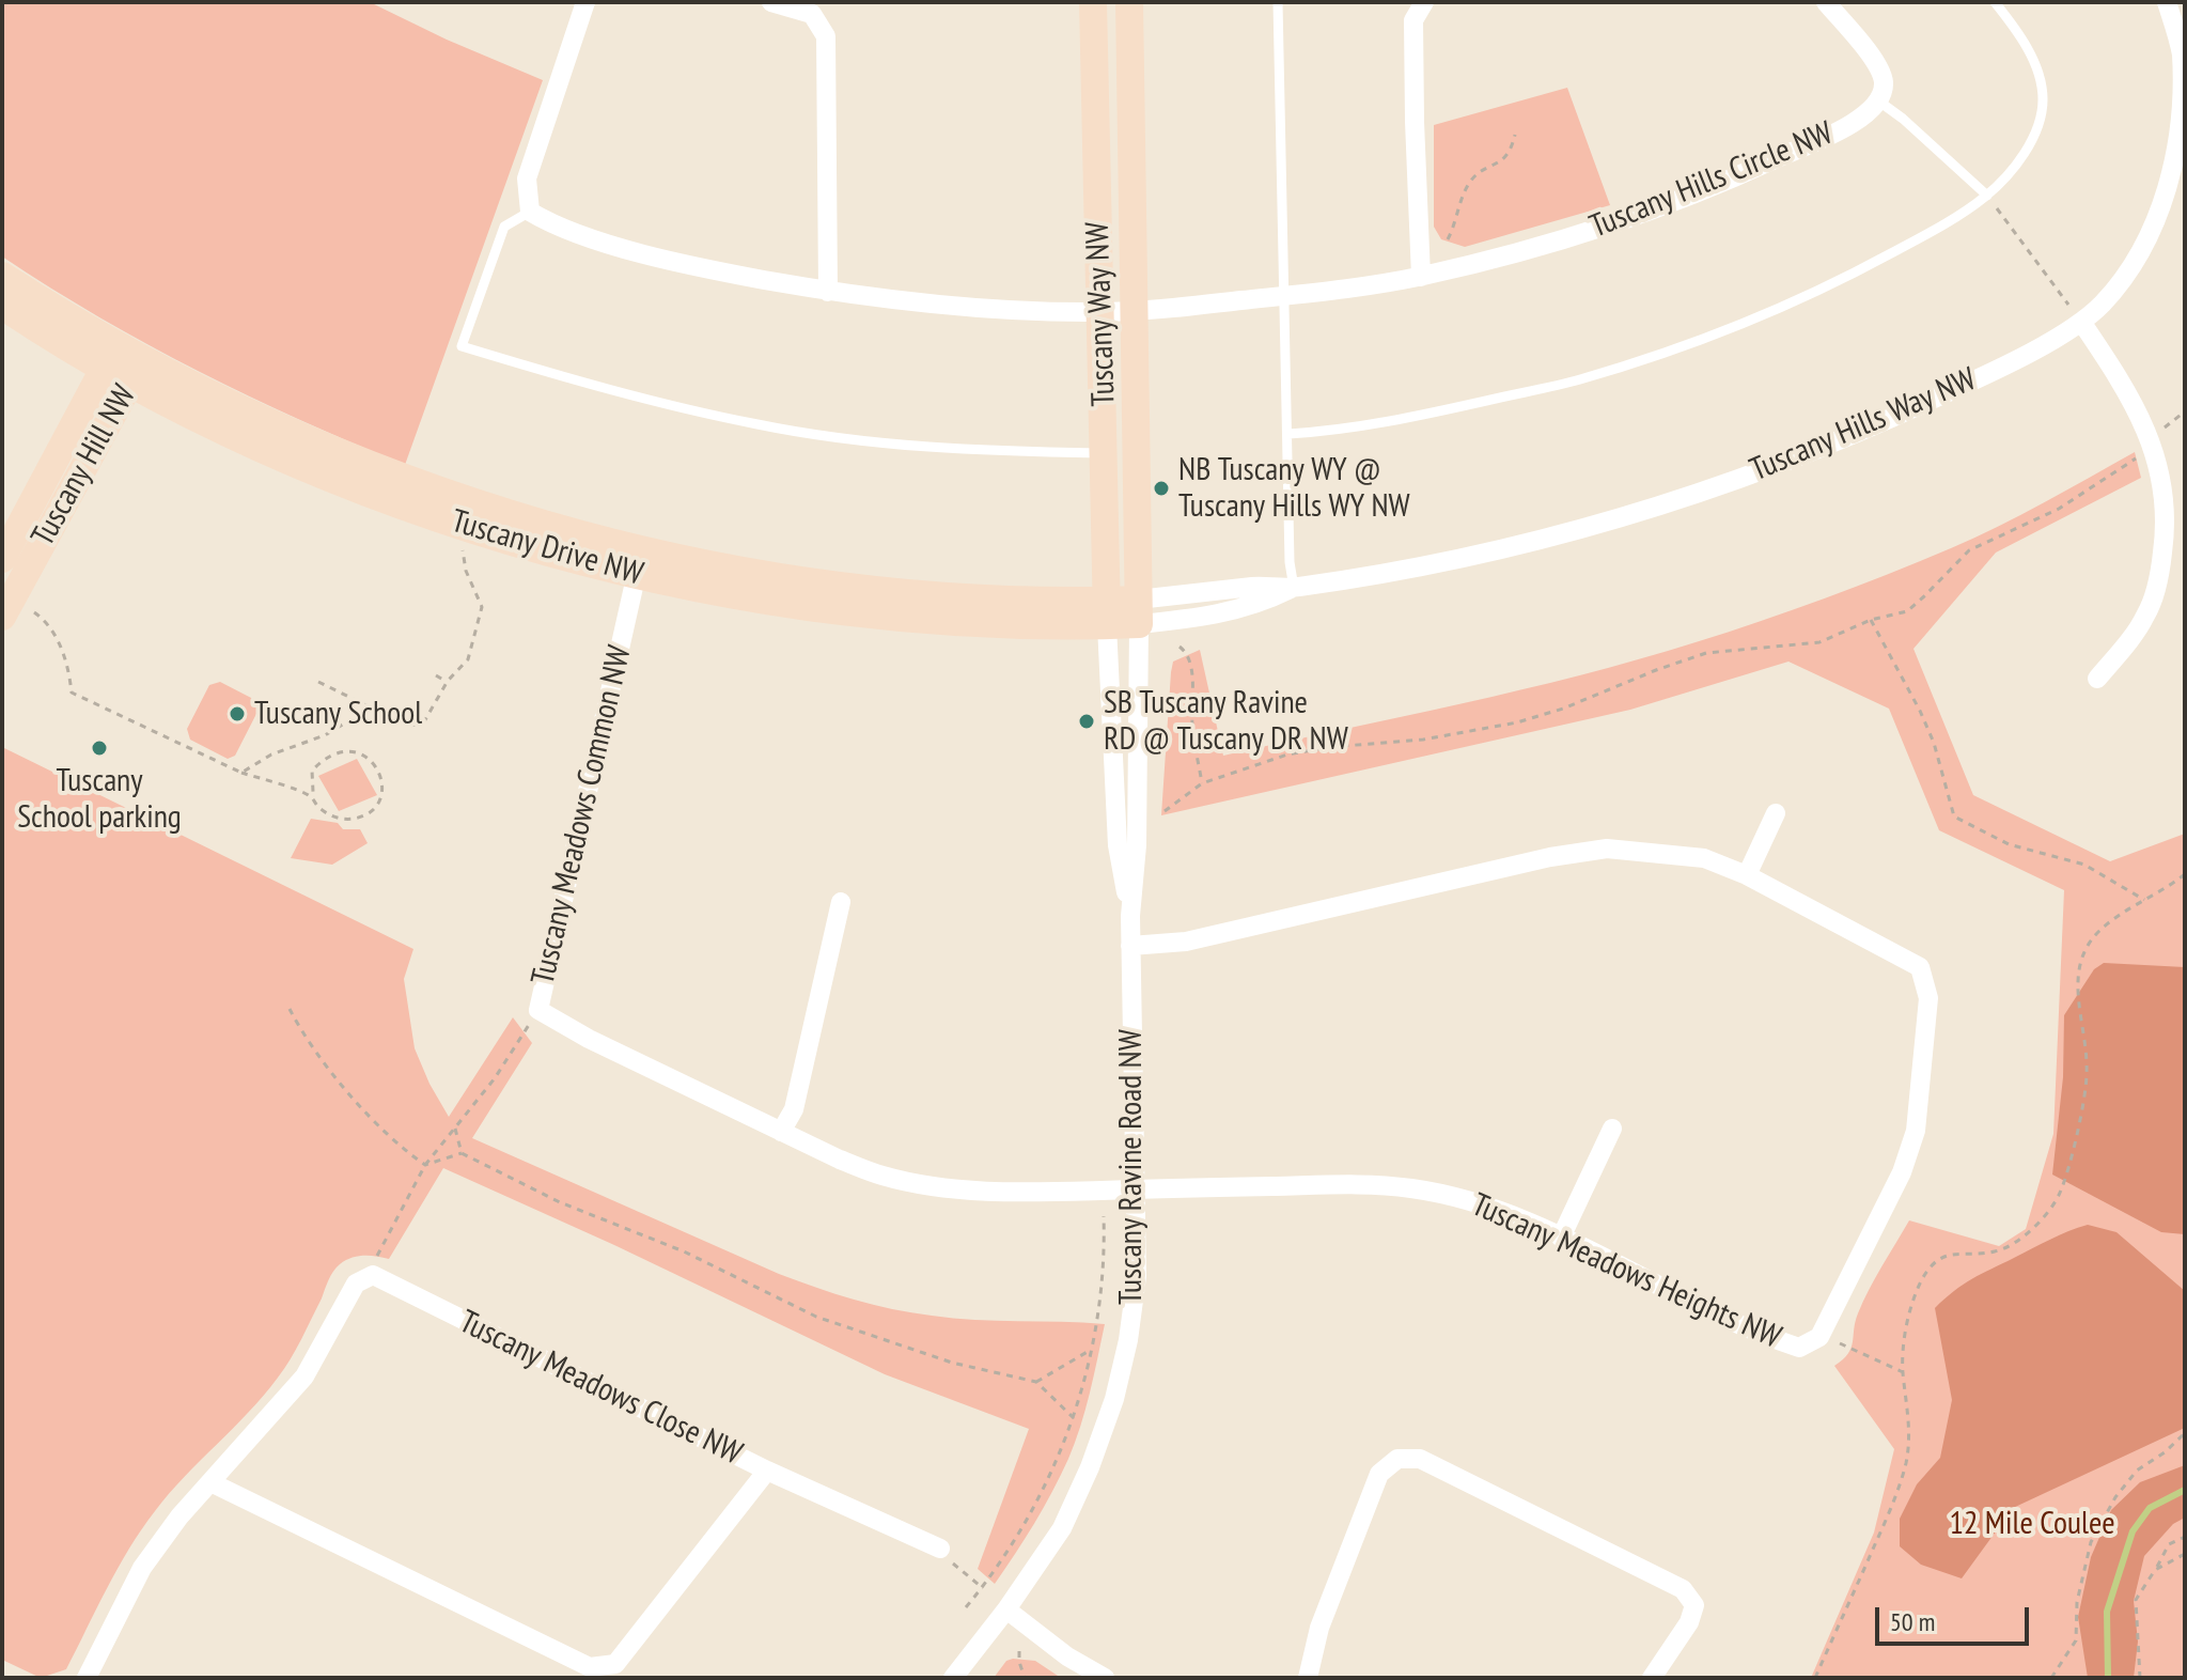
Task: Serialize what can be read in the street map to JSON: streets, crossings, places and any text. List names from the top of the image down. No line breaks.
{"streets":{"street":["Tuscany Hills Circle NW","Tuscany Way NW","Tuscany Hills Way NW","Tuscany Hill NW","Tuscany Drive NW","Tuscany Meadows Common NW","Tuscany Ravine Road NW","Tuscany Meadows Heights NW","Tuscany Meadows Close NW"]},"crossings":[["Tuscany Hills Circle NW","Tuscany Way NW"],["Tuscany Way NW","Tuscany Hills Way NW"],["Tuscany Way NW","Tuscany Drive NW"],["Tuscany Way NW","Tuscany Ravine Road NW"],["Tuscany Hills Way NW","Tuscany Drive NW"],["Tuscany Hills Way NW","Tuscany Ravine Road NW"],["Tuscany Hill NW","Tuscany Drive NW"],["Tuscany Drive NW","Tuscany Meadows Common NW"],["Tuscany Drive NW","Tuscany Ravine Road NW"],["Tuscany Meadows Common NW","Tuscany Ravine Road NW"],["Tuscany Meadows Common NW","Tuscany Meadows Heights NW"],["Tuscany Ravine Road NW","Tuscany Meadows Heights NW"]],"parks":["12 Mile Coulee"],"places":["NB Tuscany WY @ Tuscany Hills WY NW","Tuscany School","SB Tuscany Ravine RD @ Tuscany DR NW","Tuscany School parking"],"scale_bar":"50 m"}
